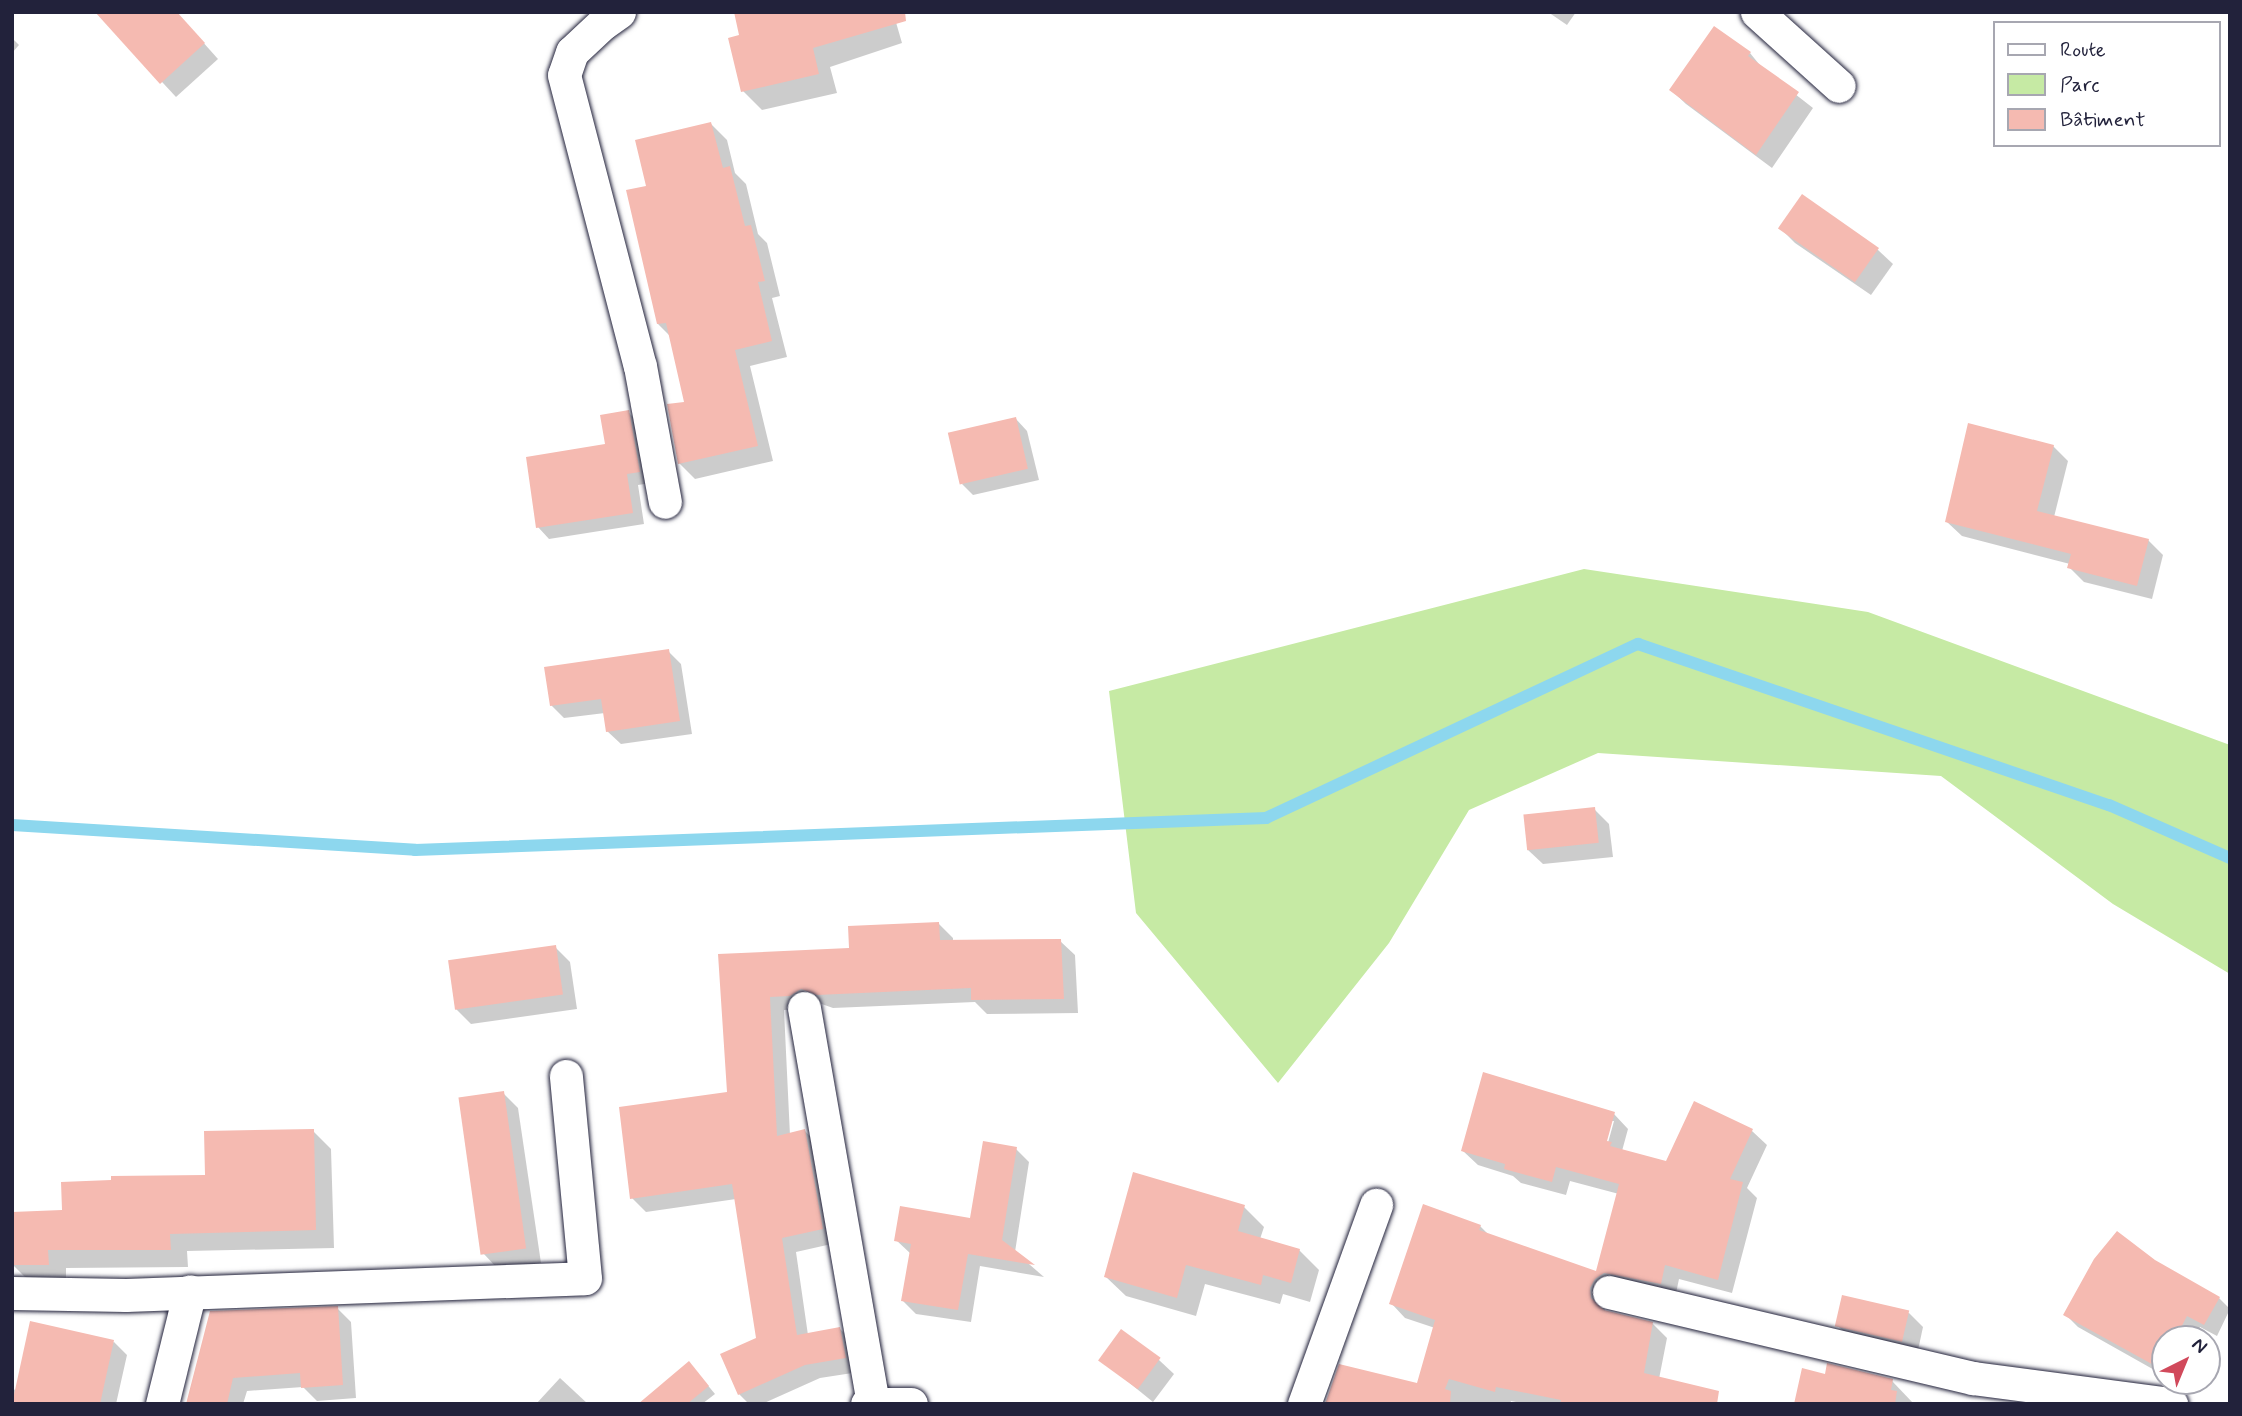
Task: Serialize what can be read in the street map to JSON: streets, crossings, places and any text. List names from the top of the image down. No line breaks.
{"legend":["Route","Parc","Bâtiment"],"north":"top right"}
